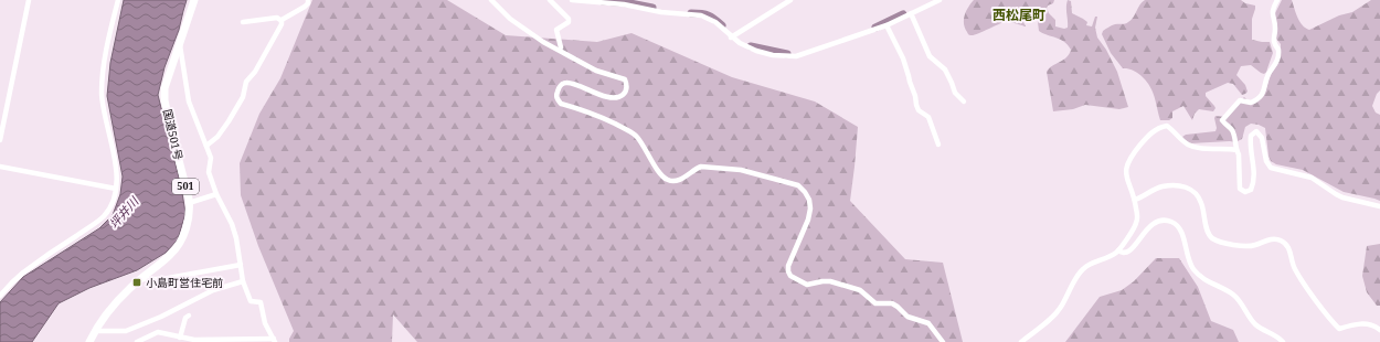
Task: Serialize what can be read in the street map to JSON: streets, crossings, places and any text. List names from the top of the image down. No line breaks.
{"streets":{"highway":["国道501号","501"]},"districts":["西松尾町"],"water":["坪井川"],"places":{"transit":["小島町営住宅前"]}}
